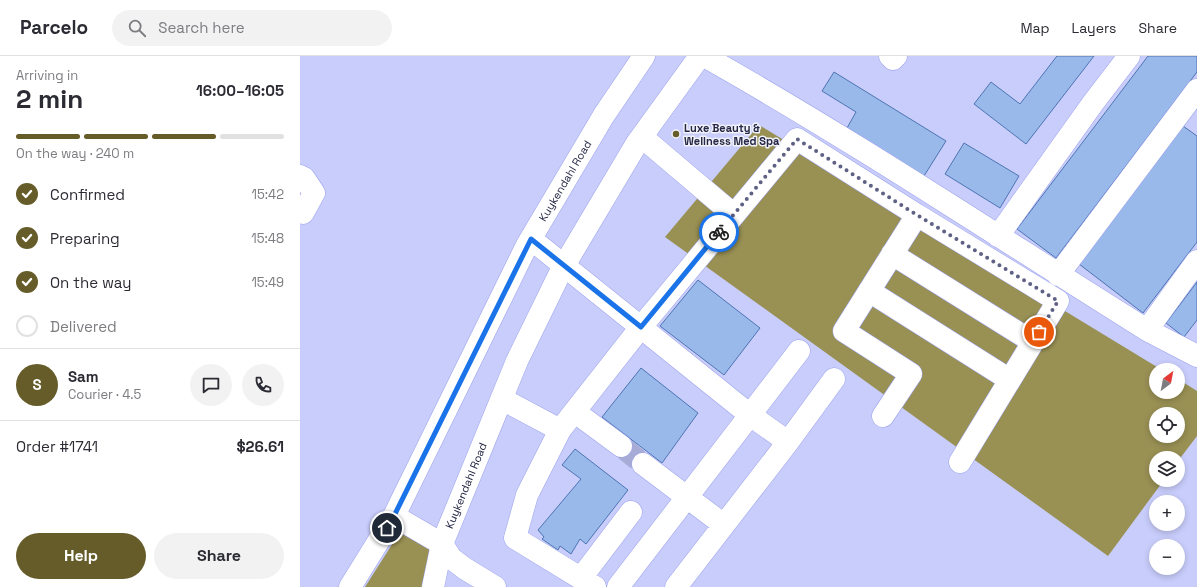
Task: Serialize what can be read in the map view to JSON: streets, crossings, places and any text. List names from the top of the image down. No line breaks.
{"streets":{"main road":["Kuykendahl Road"]},"places":["Luxe Beauty & Wellness Med Spa"],"north":"top right","page":{"header":"Parcelo","search":"Search here","nav":["Map","Layers","Share"],"heading":["2 min","Arriving in","16:00–16:05"],"panel":["Sam","Courier · 4.5","Order #1741","$26.61"],"bar":"On the way · 240 m","list":[["Confirmed","15:42"],["Preparing","15:48"],["On the way","15:49"],"Delivered"],"map_buttons":["+","−"],"round":"S","buttons":["Help","Share"]}}
